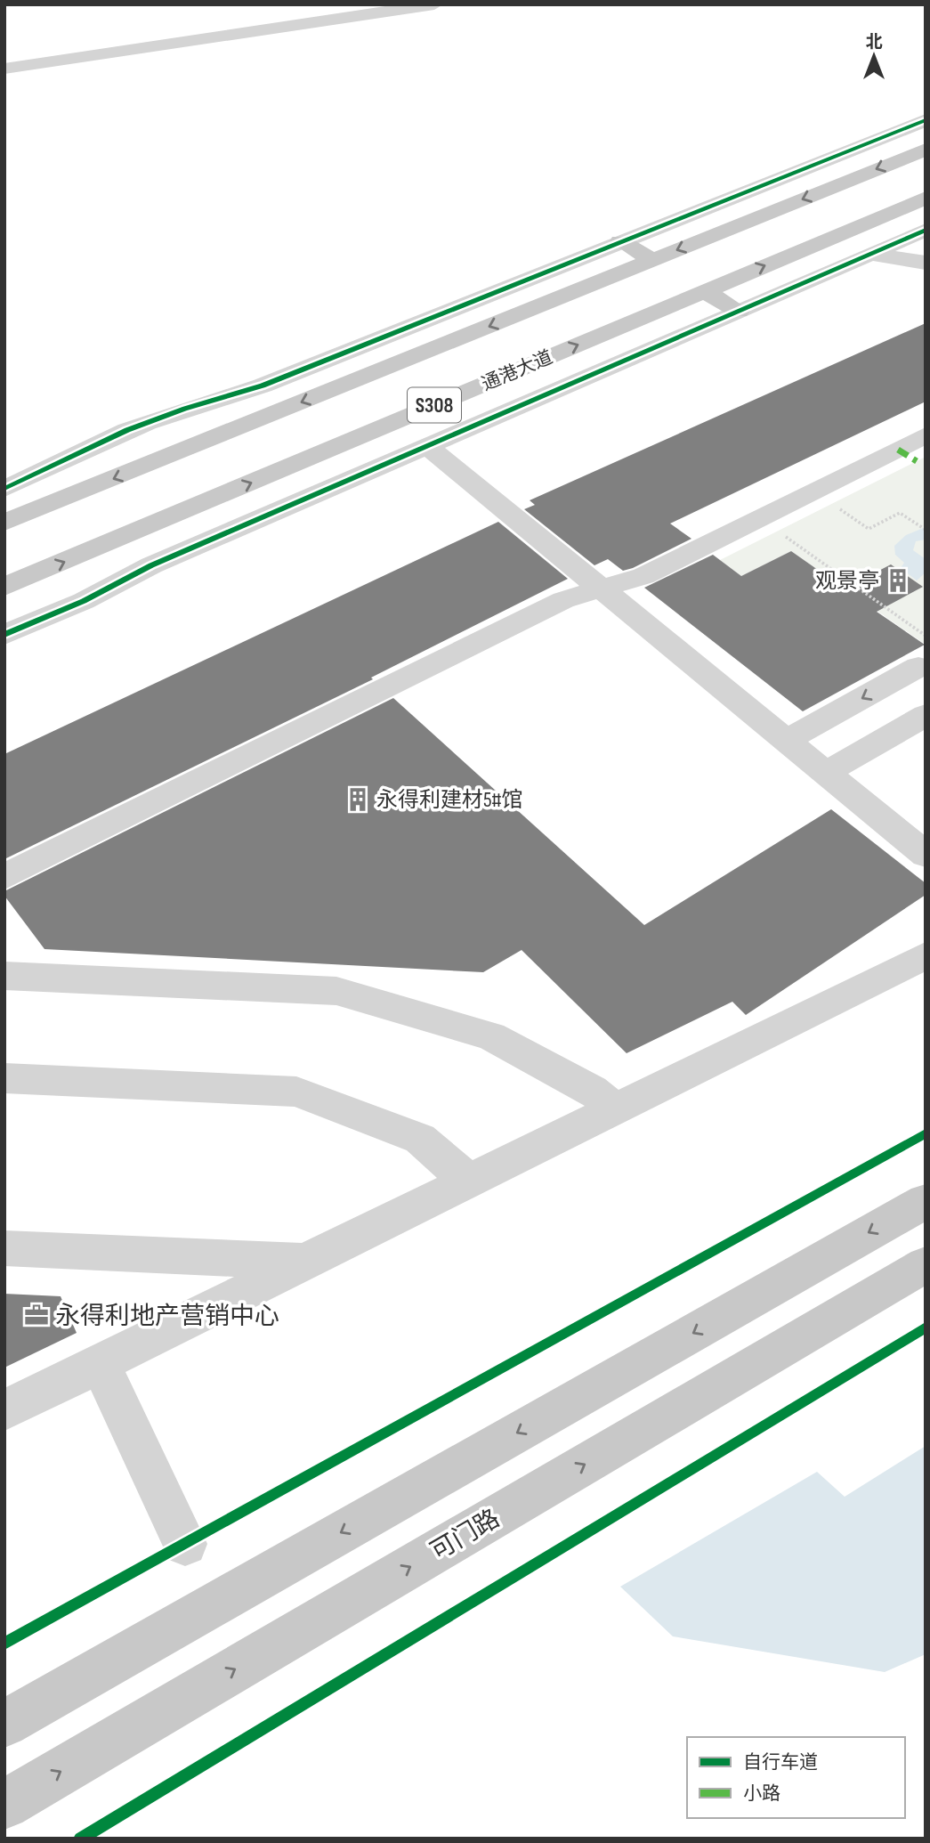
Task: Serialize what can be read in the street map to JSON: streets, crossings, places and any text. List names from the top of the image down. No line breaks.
{"streets":{"main road":["通港大道","S308","可门路"]},"places":{"building":["观景亭","永得利建材5#馆"],"office":["永得利地产营销中心"]},"legend":["自行车道","小路"],"north":"top"}
